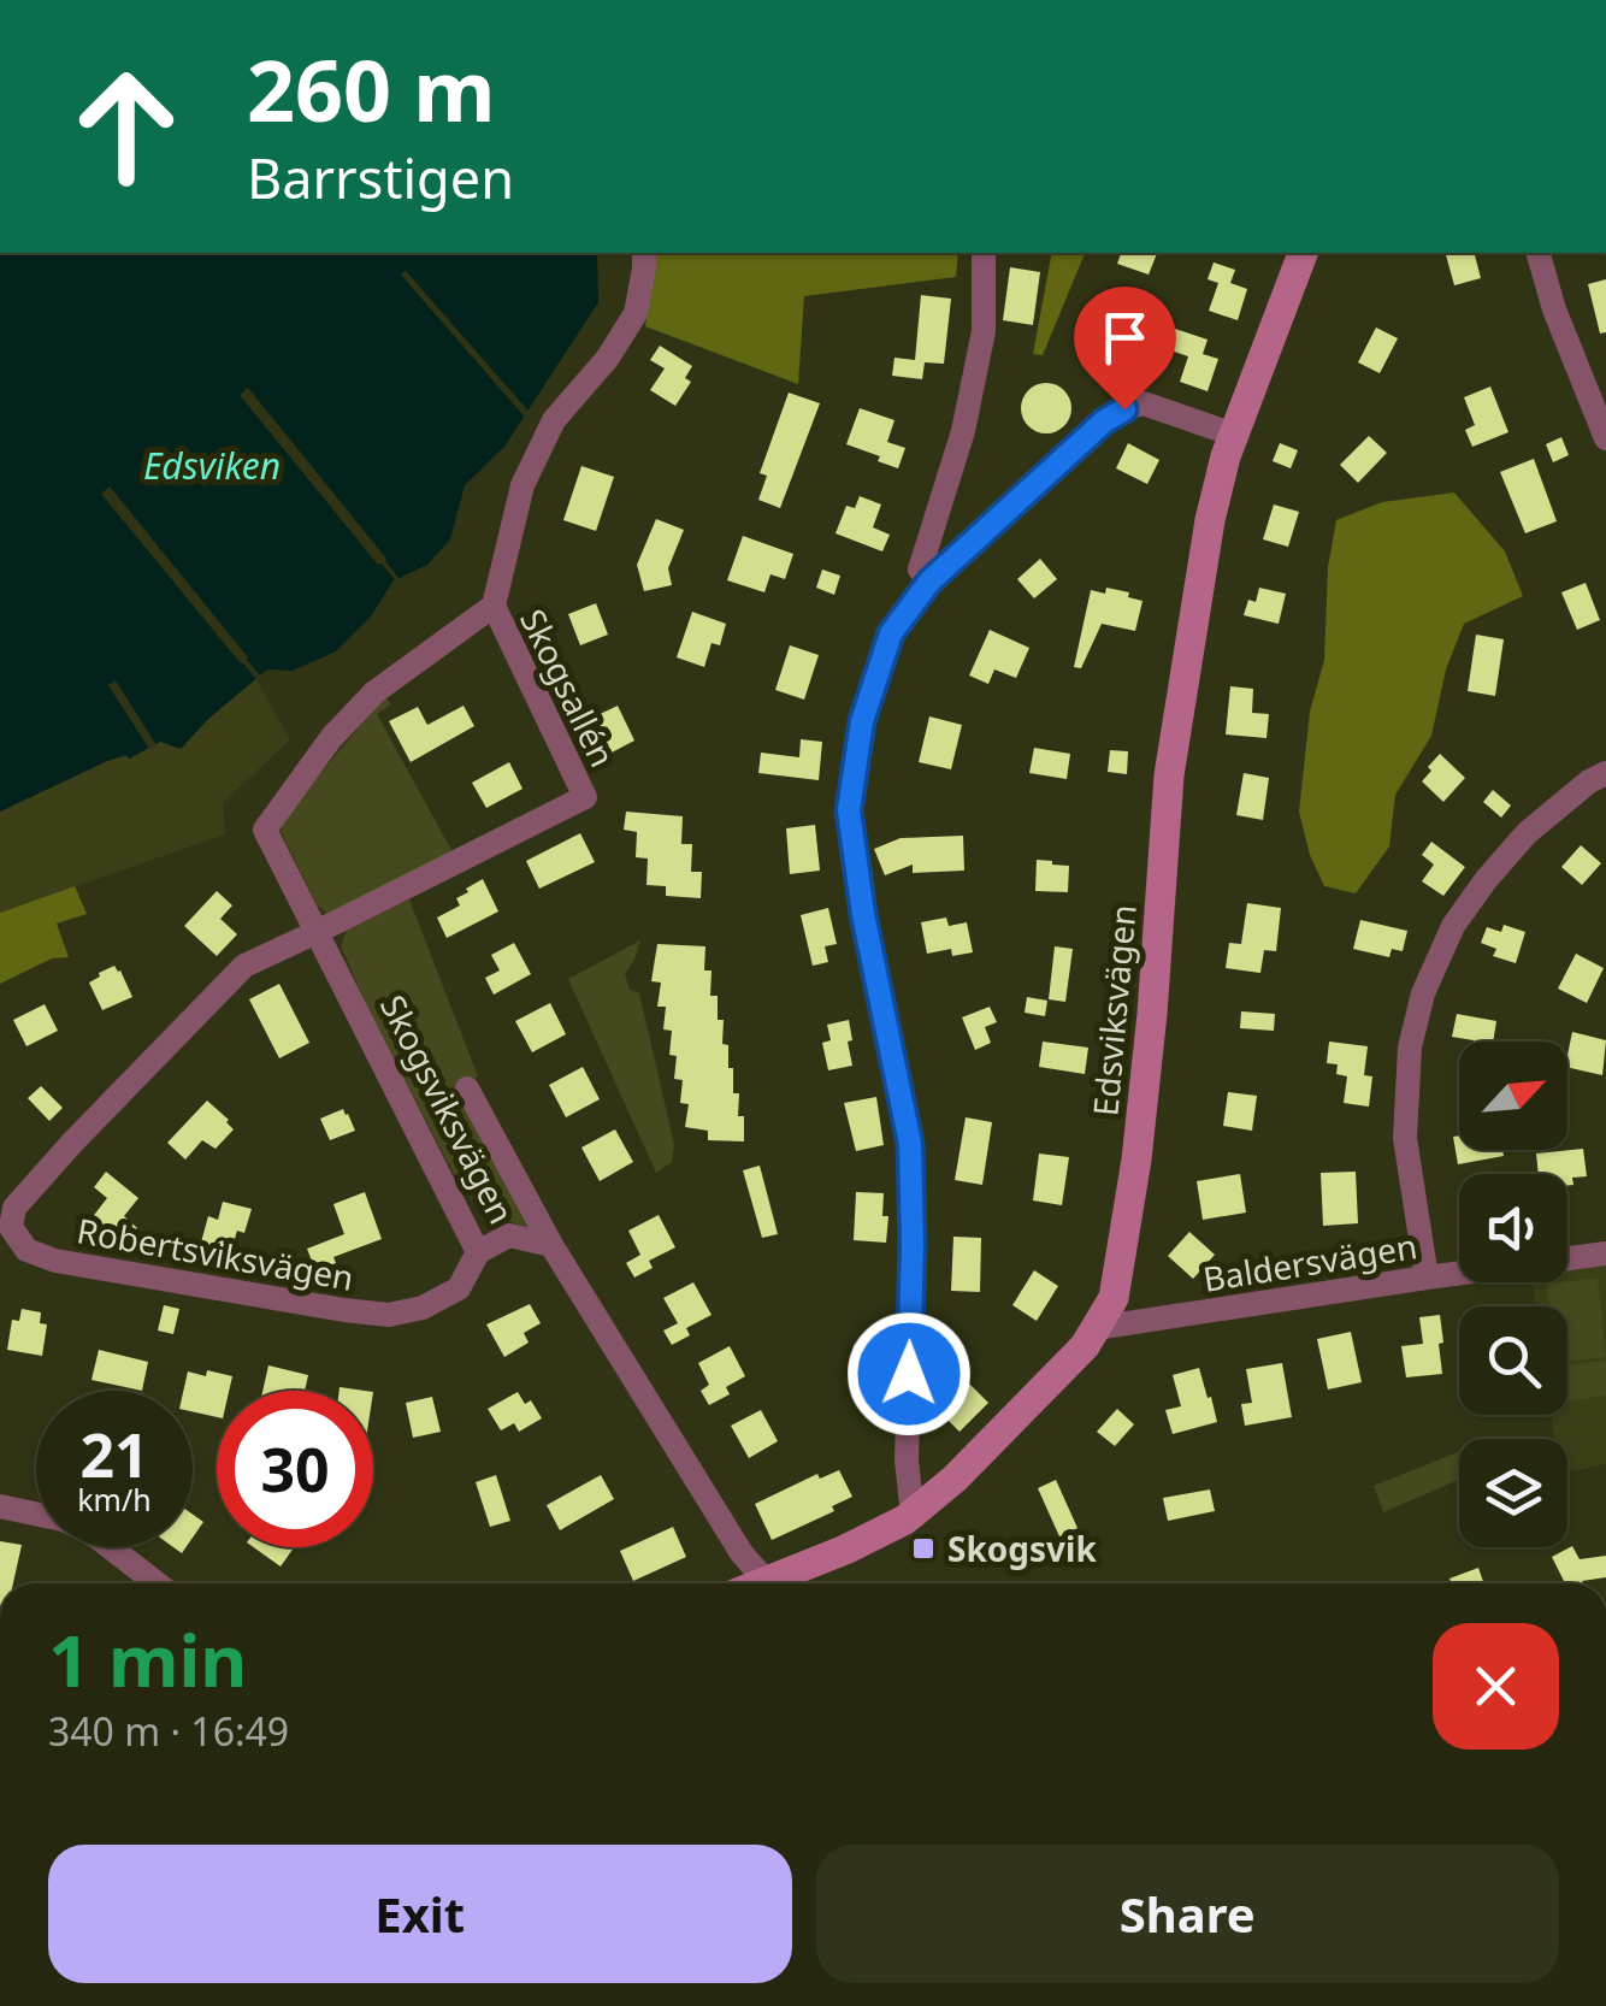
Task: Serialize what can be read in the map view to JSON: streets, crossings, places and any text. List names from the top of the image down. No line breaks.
{"streets":{"street":["Skogsallén","Edsviksvägen","Skogsviksvägen","Robertsviksvägen","Baldersvägen"]},"crossings":[["Skogsallén","Skogsviksvägen"],["Skogsallén","Robertsviksvägen"],["Edsviksvägen","Baldersvägen"],["Skogsviksvägen","Robertsviksvägen"]],"water":["Edsviken"],"places":{"transit":["Skogsvik"]},"north":"top right","page":{"turn":["260 m","Barrstigen"],"speed":"21 km/h","limit":"30","heading":["1 min","340 m · 16:49"],"buttons":["Exit","Share"]}}
